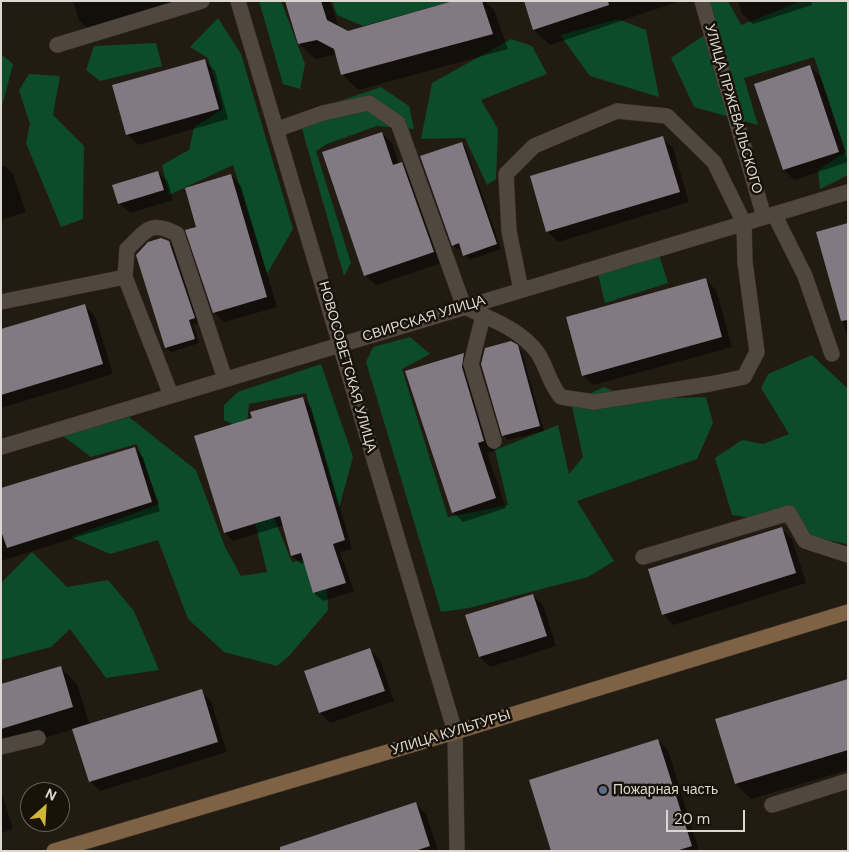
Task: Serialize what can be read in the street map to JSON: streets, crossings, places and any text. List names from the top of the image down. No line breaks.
{"streets":{"main road":["УЛИЦА КУЛЬТУРЫ"],"street":["УЛИЦА ПРЖЕВАЛЬСКОГО","СВИРСКАЯ УЛИЦА","НОВОСОВЕТСКАЯ УЛИЦА"]},"crossings":[["УЛИЦА ПРЖЕВАЛЬСКОГО","СВИРСКАЯ УЛИЦА"],["СВИРСКАЯ УЛИЦА","НОВОСОВЕТСКАЯ УЛИЦА"],["НОВОСОВЕТСКАЯ УЛИЦА","УЛИЦА КУЛЬТУРЫ"]],"places":["Пожарная часть"],"scale_bar":"20 m","north":"top right"}
